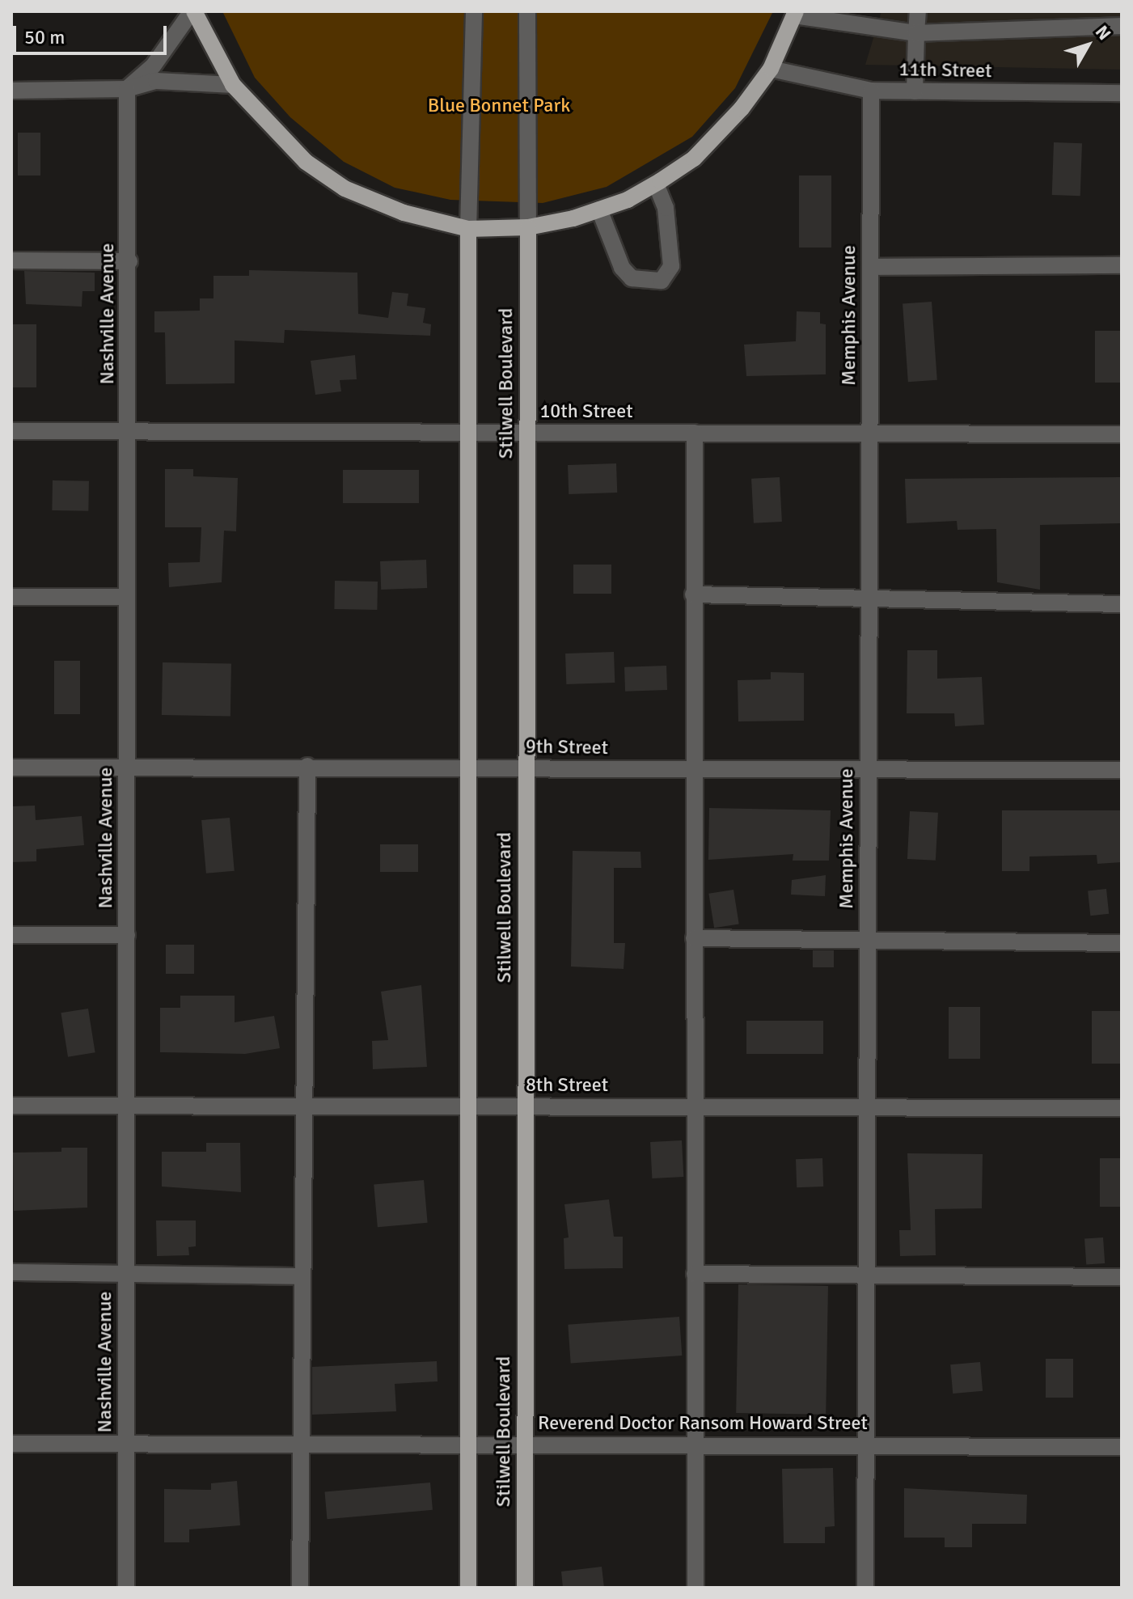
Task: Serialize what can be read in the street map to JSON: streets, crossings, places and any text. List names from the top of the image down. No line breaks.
{"streets":{"main road":["Stilwell Boulevard"],"street":["11th Street","Nashville Avenue","Memphis Avenue","10th Street","9th Street","8th Street","Reverend Doctor Ransom Howard Street"]},"crossings":[["11th Street","Memphis Avenue"],["Nashville Avenue","10th Street"],["Nashville Avenue","9th Street"],["Nashville Avenue","8th Street"],["Nashville Avenue","Reverend Doctor Ransom Howard Street"],["Memphis Avenue","10th Street"],["Memphis Avenue","9th Street"],["Memphis Avenue","8th Street"],["Memphis Avenue","Reverend Doctor Ransom Howard Street"],["Stilwell Boulevard","10th Street"],["Stilwell Boulevard","9th Street"],["Stilwell Boulevard","8th Street"],["Stilwell Boulevard","Reverend Doctor Ransom Howard Street"]],"parks":["Blue Bonnet Park"],"scale_bar":"50 m","north":"top right"}
